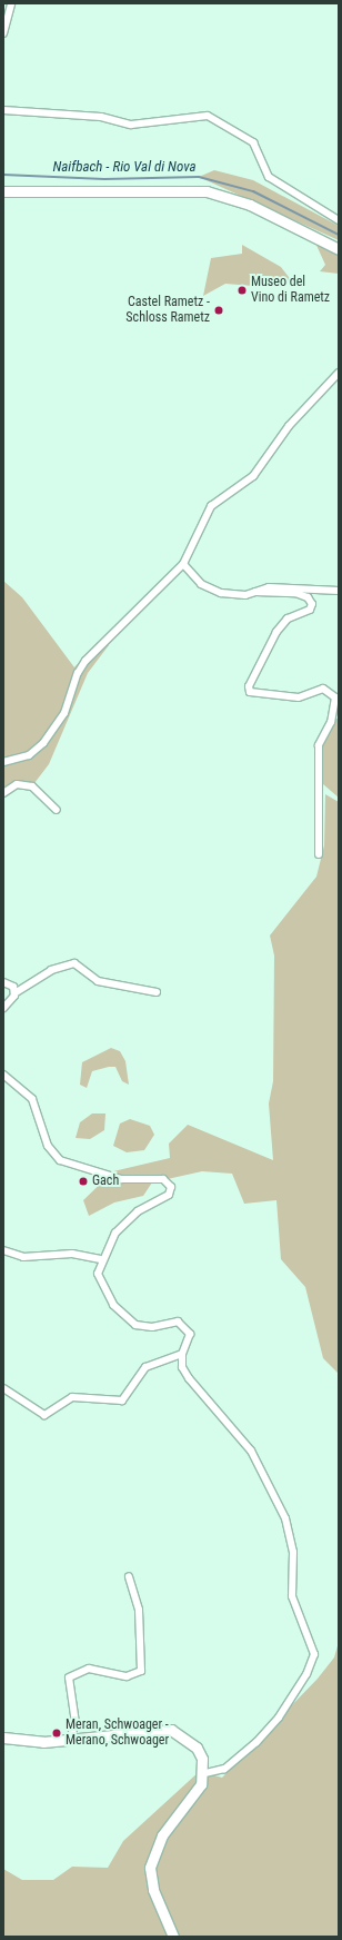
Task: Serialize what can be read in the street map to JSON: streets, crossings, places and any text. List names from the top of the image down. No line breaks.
{"water":["Naifbach - Rio Val di Nova"],"places":["Museo del Vino di Rametz","Castel Rametz - Schloss Rametz","Gach","Meran, Schwoager - Merano, Schwoager"]}
